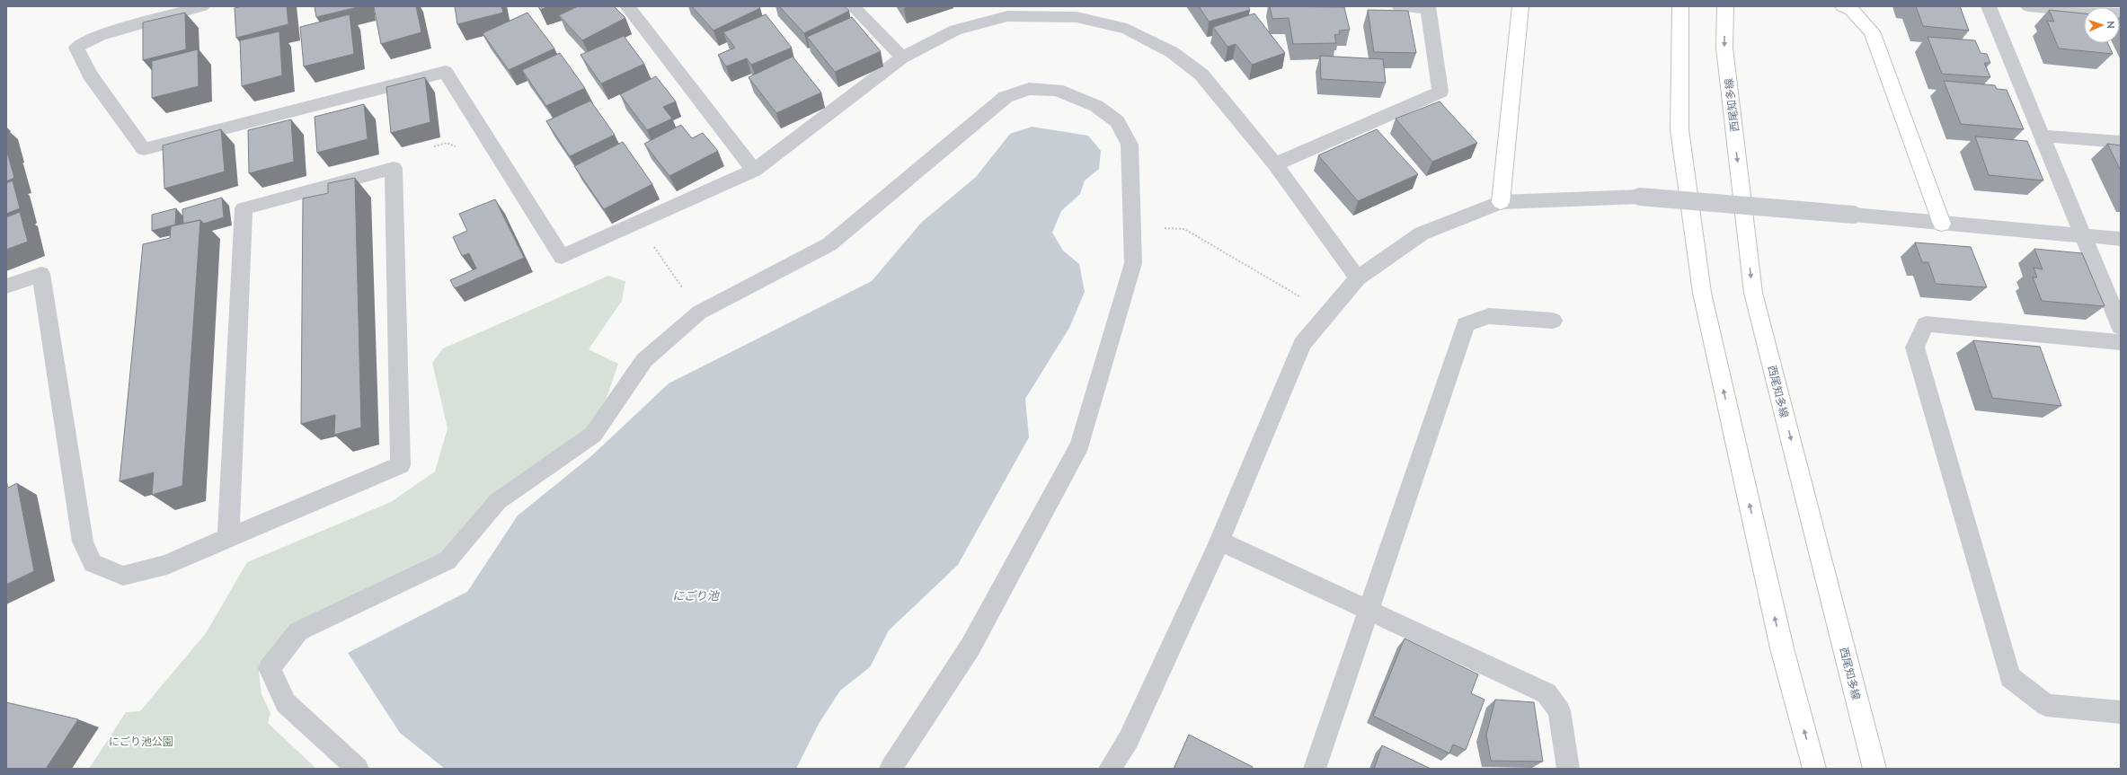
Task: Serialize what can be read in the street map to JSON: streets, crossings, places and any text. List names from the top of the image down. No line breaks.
{"streets":{"main road":["西尾知多線"]},"water":["にごり池"],"parks":["にごり池公園"],"north":"right"}
